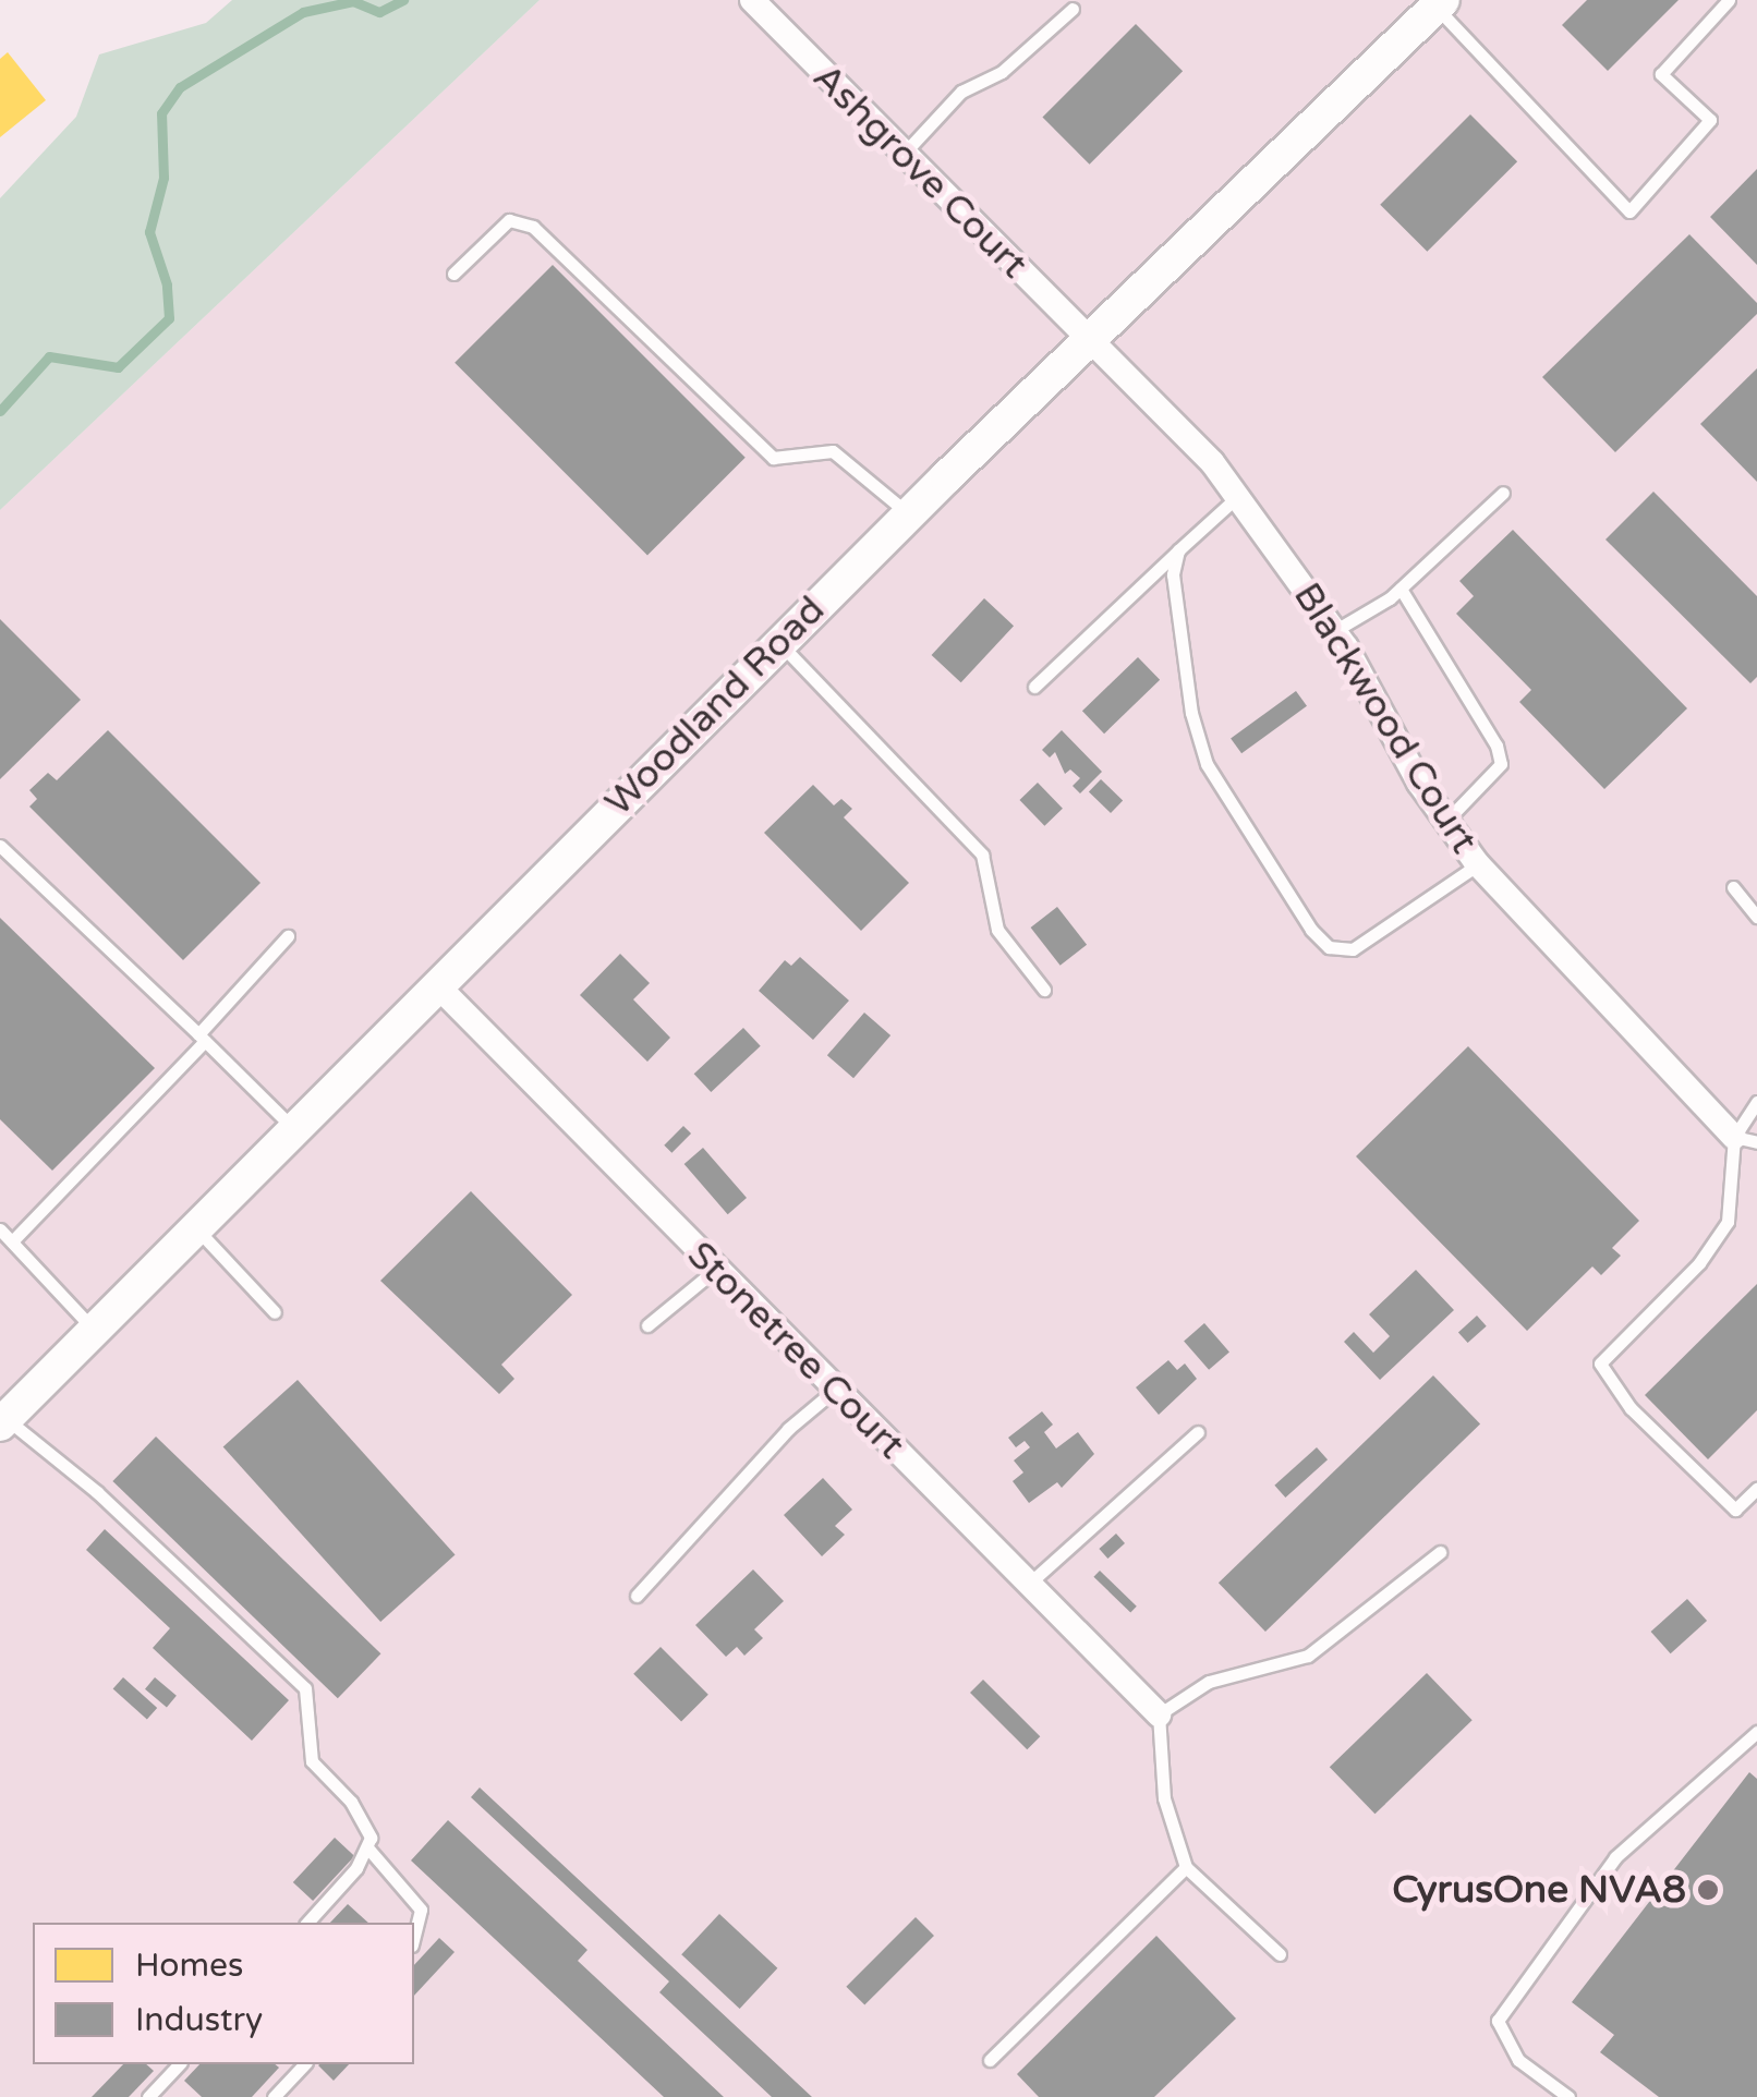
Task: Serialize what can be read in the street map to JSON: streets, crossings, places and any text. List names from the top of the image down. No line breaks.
{"streets":{"street":["Ashgrove Court","Woodland Road","Blackwood Court","Stonetree Court"]},"crossings":[["Ashgrove Court","Woodland Road"],["Ashgrove Court","Blackwood Court"],["Woodland Road","Blackwood Court"],["Woodland Road","Stonetree Court"]],"places":["CyrusOne NVA8"],"legend":["Homes","Industry"]}
